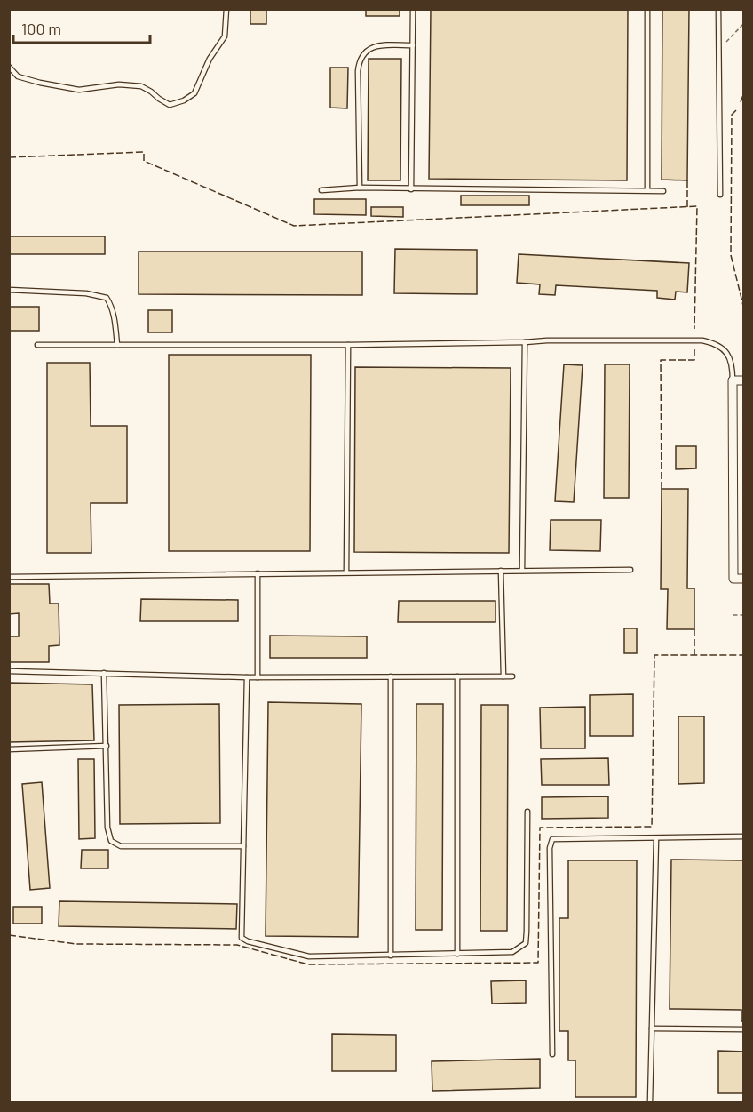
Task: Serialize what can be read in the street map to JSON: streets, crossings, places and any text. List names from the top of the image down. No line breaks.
{"scale_bar":"100 m"}
